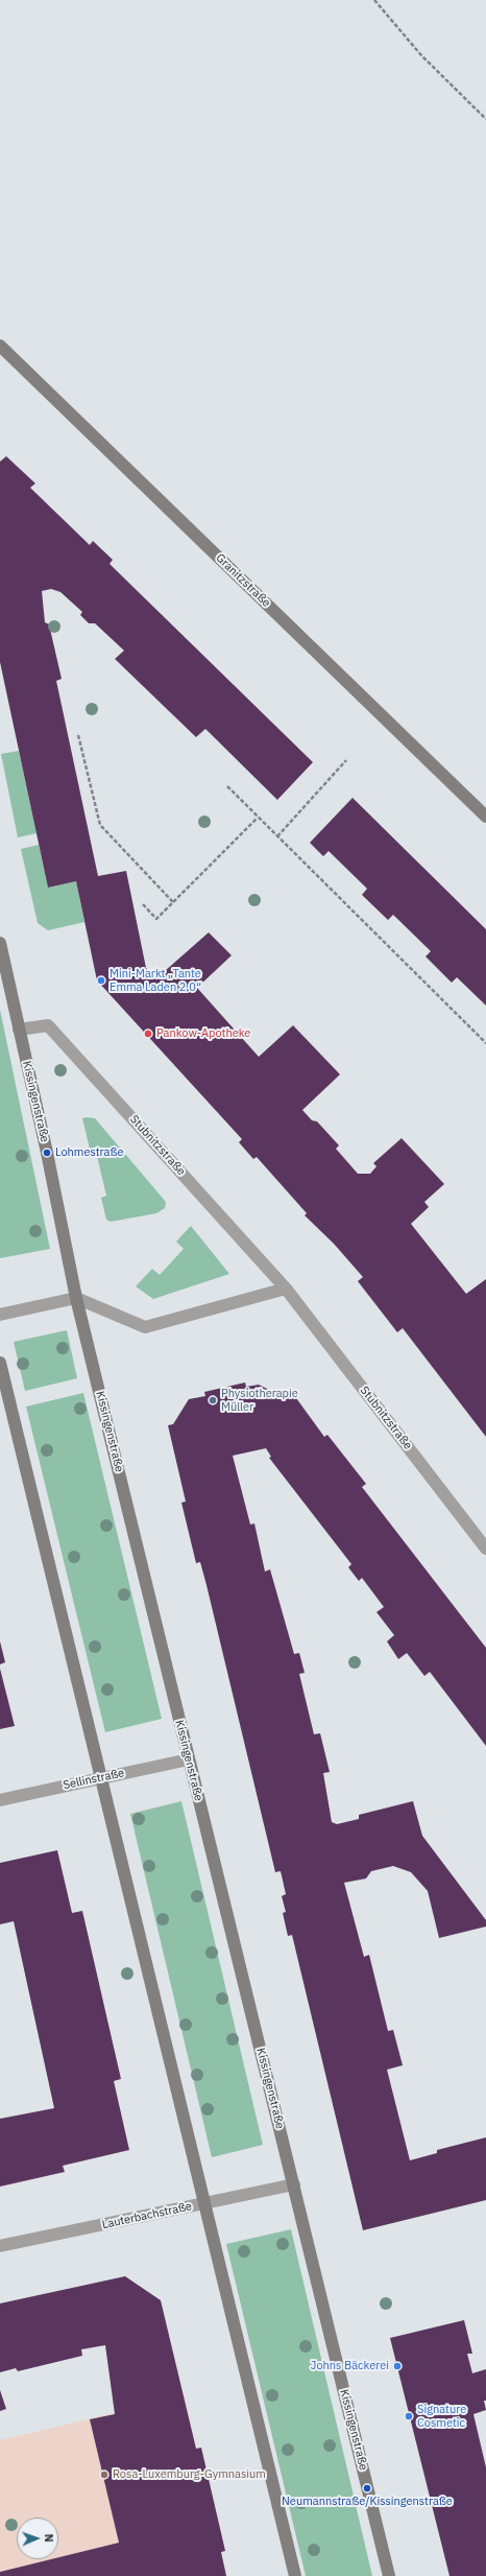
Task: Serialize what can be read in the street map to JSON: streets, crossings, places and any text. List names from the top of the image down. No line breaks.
{"streets":{"street":["Granitzstraße","Kissingenstraße","Stubnitzstraße","Sellinstraße","Lauterbachstraße"]},"crossings":[["Kissingenstraße","Stubnitzstraße"],["Kissingenstraße","Sellinstraße"],["Kissingenstraße","Lauterbachstraße"]],"places":["Mini-Markt „Tante Emma Laden 2.0“","Pankow-Apotheke","Lohmestraße","Physiotherapie Müller","Johns Bäckerei","Signature Cosmetic","Rosa-Luxemburg-Gymnasium","Neumannstraße/Kissingenstraße"],"north":"right"}
